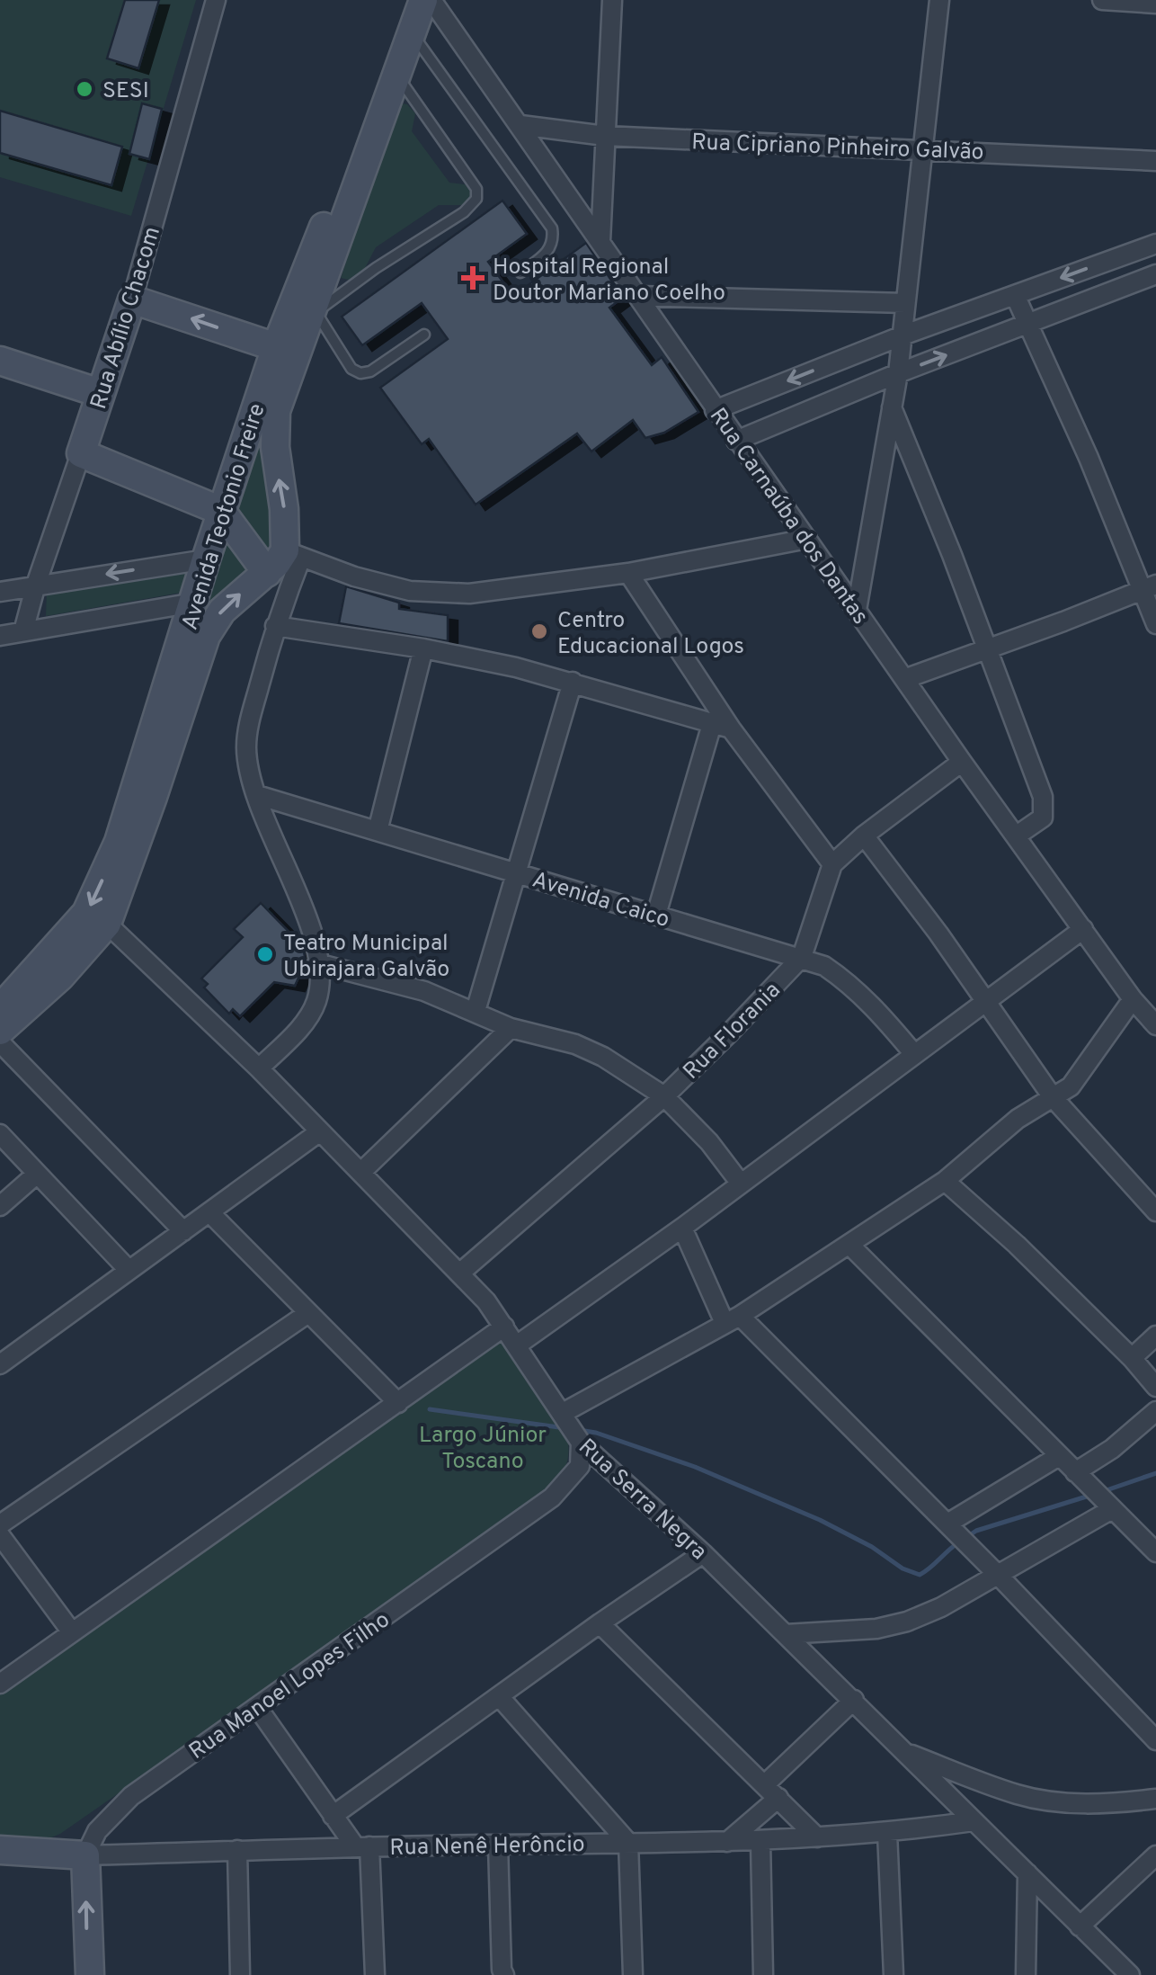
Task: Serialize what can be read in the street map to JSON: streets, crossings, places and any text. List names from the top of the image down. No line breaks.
{"streets":{"main road":["Rua Abílio Chacom","Avenida Teotonio Freire","Rua Nenê Herôncio"],"street":["Rua Cipriano Pinheiro Galvão","Rua Carnaúba dos Dantas","Avenida Caico","Rua Florania","Rua Serra Negra","Rua Manoel Lopes Filho"]},"crossings":[["Rua Cipriano Pinheiro Galvão","Rua Carnaúba dos Dantas"],["Rua Carnaúba dos Dantas","Rua Florania"],["Avenida Teotonio Freire","Rua Serra Negra"],["Avenida Caico","Rua Florania"],["Rua Florania","Rua Serra Negra"],["Rua Serra Negra","Rua Manoel Lopes Filho"],["Rua Serra Negra","Rua Nenê Herôncio"],["Rua Manoel Lopes Filho","Rua Nenê Herôncio"]],"parks":["Largo Júnior Toscano"],"places":{"other":["SESI","Centro Educacional Logos","Teatro Municipal Ubirajara Galvão"],"health":["Hospital Regional Doutor Mariano Coelho"]}}
